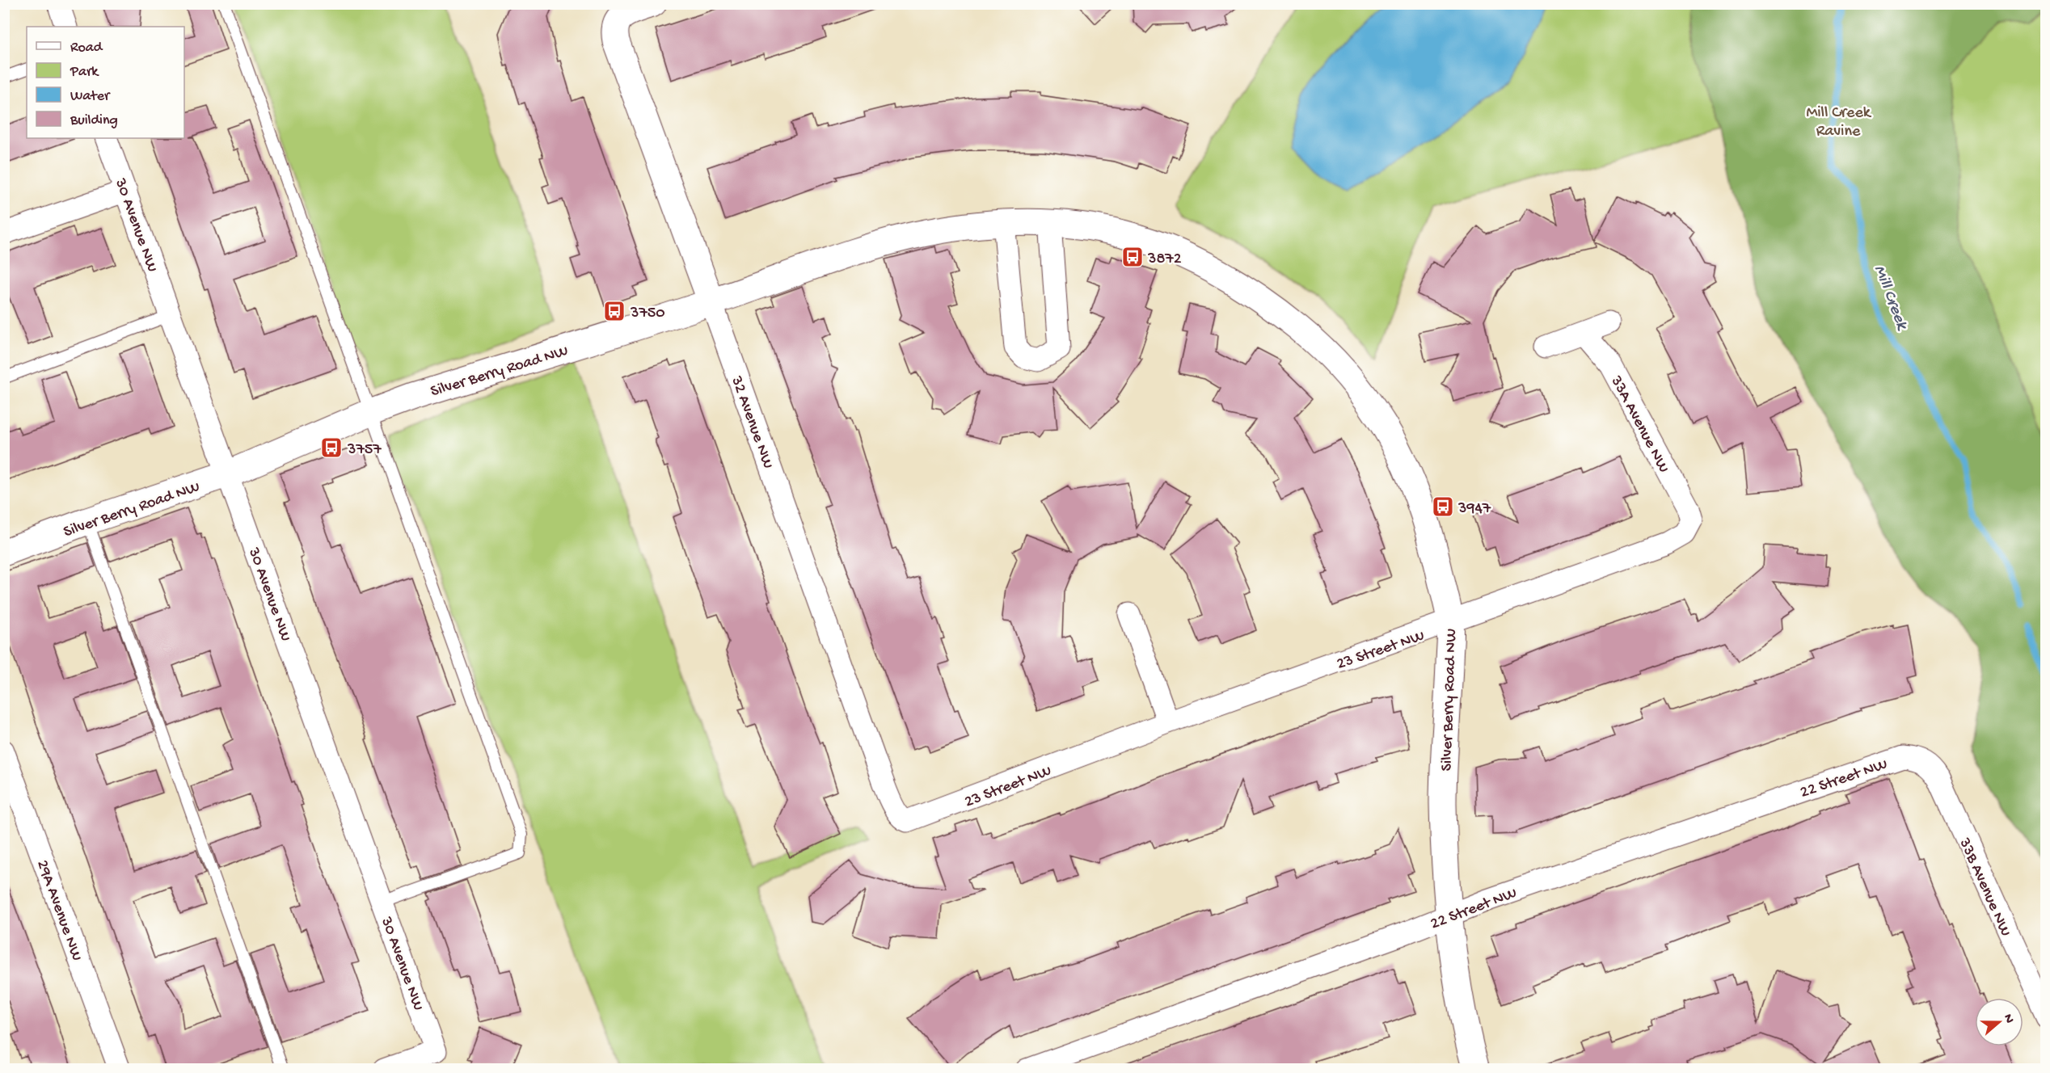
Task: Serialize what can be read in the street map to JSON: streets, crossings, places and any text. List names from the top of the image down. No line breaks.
{"streets":{"street":["30 Avenue NW","Silver Berry Road NW","32 Avenue NW","33A Avenue NW","23 Street NW","22 Street NW","33B Avenue NW","29A Avenue NW"]},"crossings":[["30 Avenue NW","Silver Berry Road NW"],["Silver Berry Road NW","32 Avenue NW"],["Silver Berry Road NW","23 Street NW"],["Silver Berry Road NW","22 Street NW"],["32 Avenue NW","23 Street NW"],["33A Avenue NW","23 Street NW"],["22 Street NW","33B Avenue NW"]],"water":["Mill Creek"],"parks":["Mill Creek Ravine"],"places":{"bus stop":["3872","3750","3757","3947"]},"legend":["Road","Park","Water","Building"],"north":"right"}
